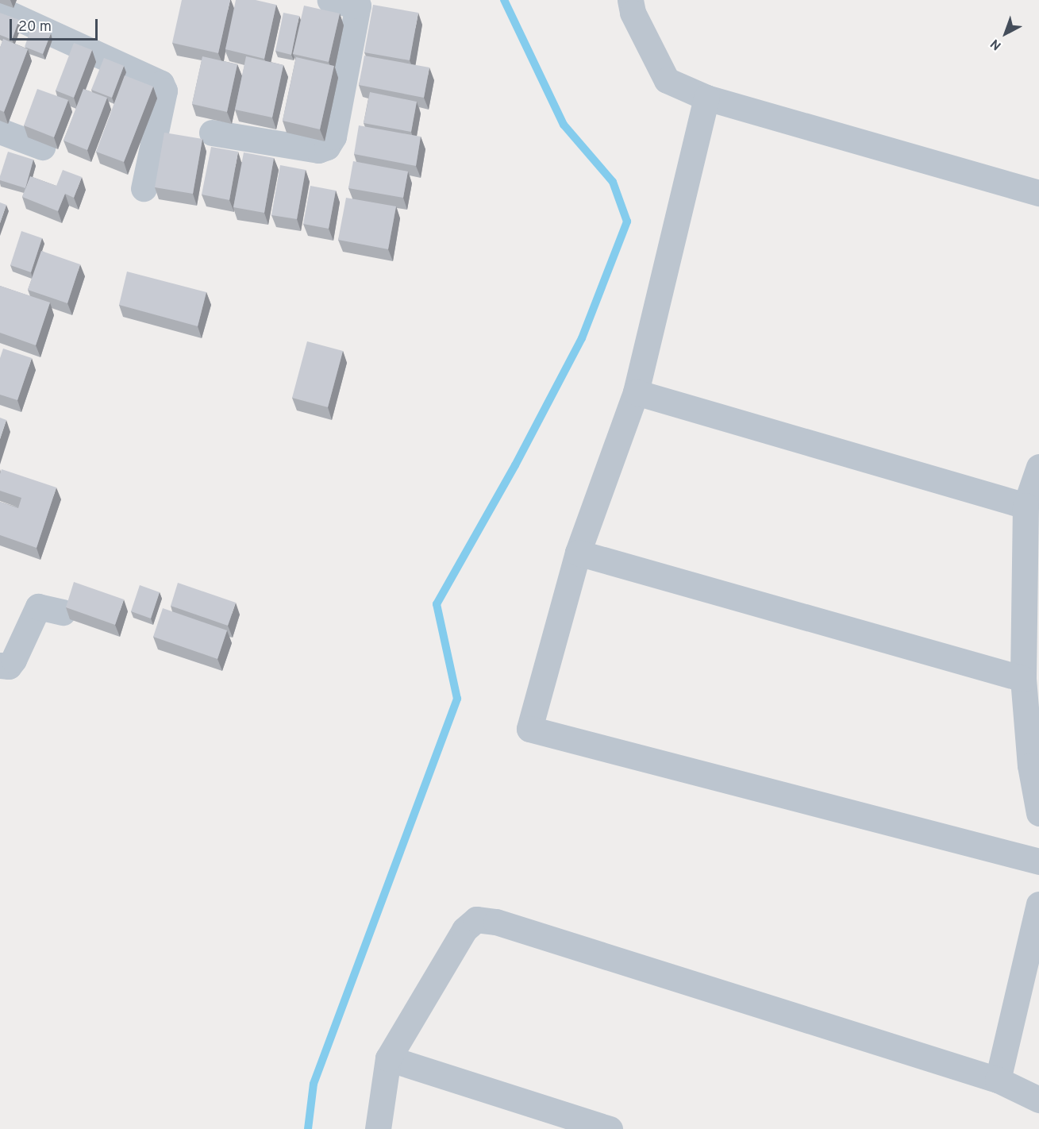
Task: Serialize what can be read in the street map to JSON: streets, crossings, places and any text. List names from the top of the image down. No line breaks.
{"scale_bar":"20 m","north":"bottom left"}
